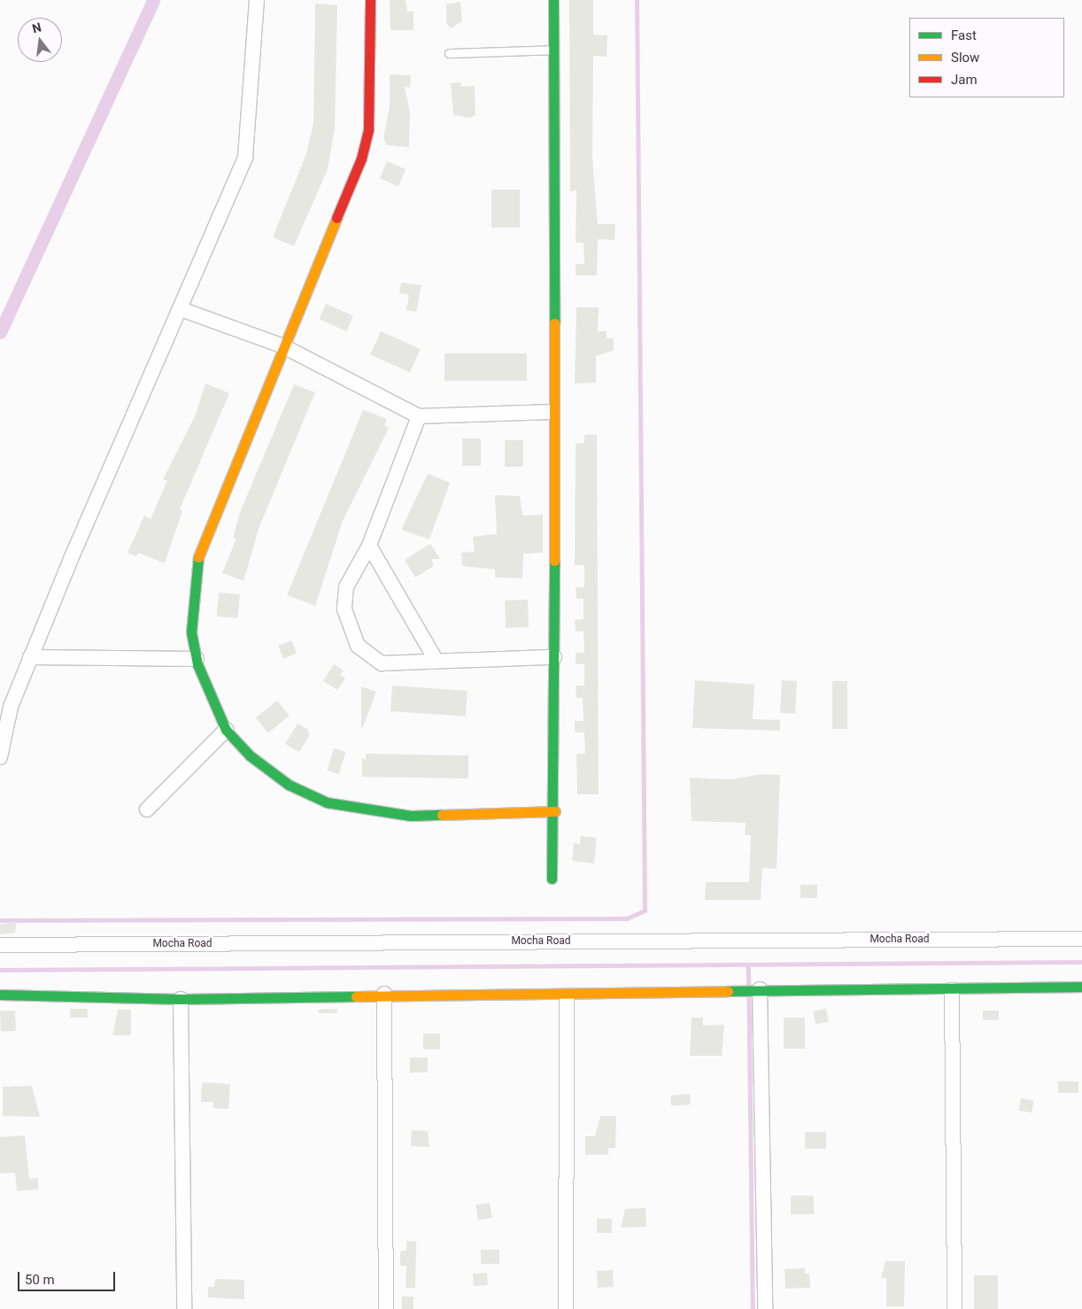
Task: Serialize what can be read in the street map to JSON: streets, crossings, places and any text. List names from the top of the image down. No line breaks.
{"streets":{"street":["Mocha Road"]},"legend":["Fast","Slow","Jam"],"scale_bar":"50 m","north":"top"}
